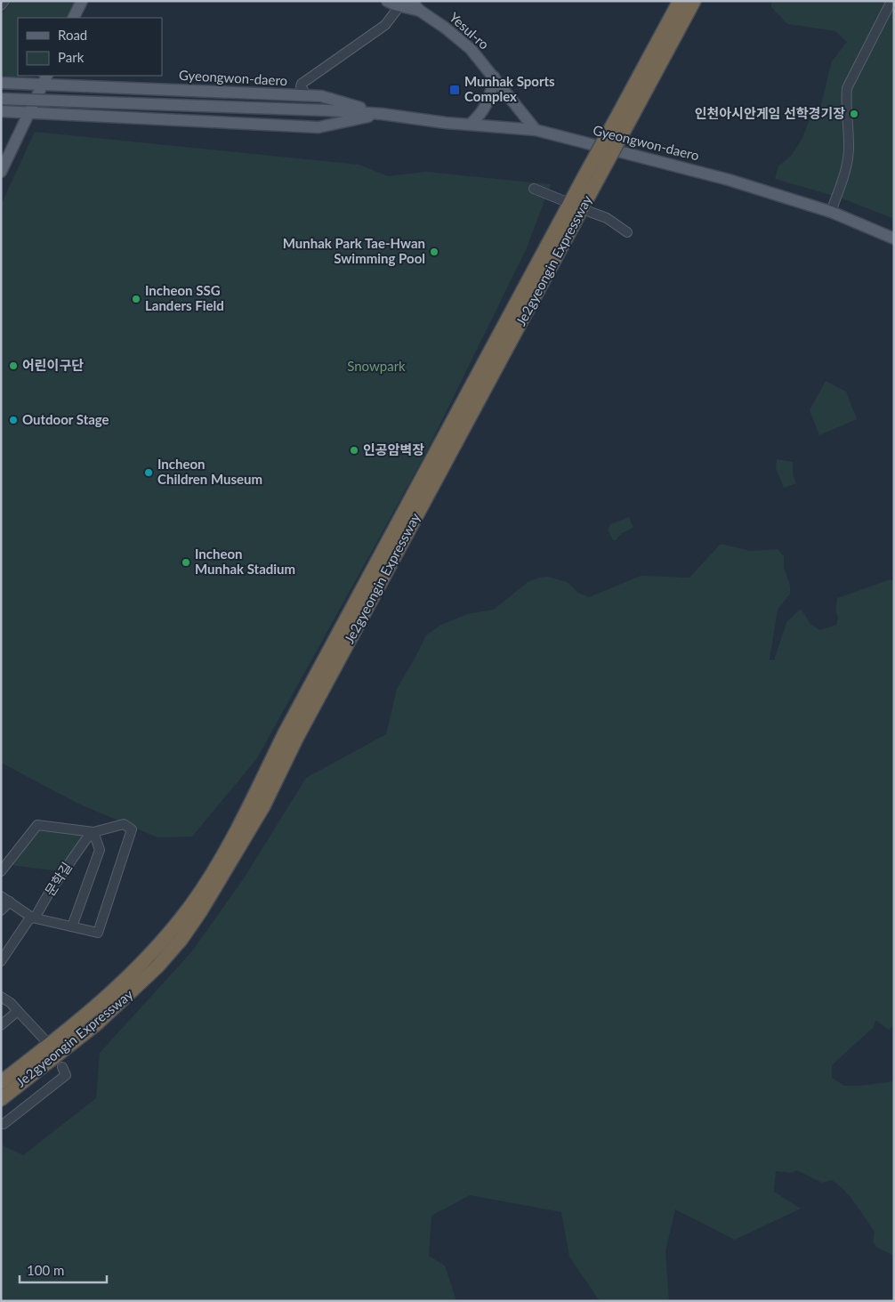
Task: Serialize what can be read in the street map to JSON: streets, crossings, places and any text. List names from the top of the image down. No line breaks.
{"streets":{"highway":["Je2gyeongin Expressway"],"main road":["Yesul-ro","Gyeongwon-daero"],"street":["문학길"]},"crossings":[["Yesul-ro","Gyeongwon-daero"]],"parks":["Snowpark"],"places":{"transit":["Munhak Sports Complex"],"other":["인천아시안게임 선학경기장","Munhak Park Tae-Hwan Swimming Pool","Incheon SSG Landers Field","어린이구단","Outdoor Stage","인공암벽장","Incheon Children Museum","Incheon Munhak Stadium"]},"legend":["Road","Park"],"scale_bar":"100 m"}
